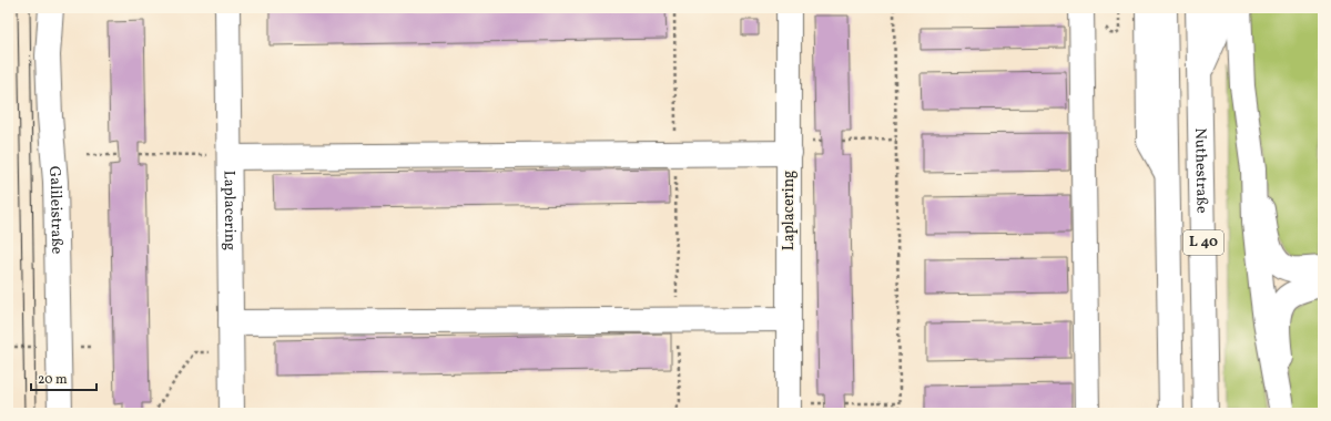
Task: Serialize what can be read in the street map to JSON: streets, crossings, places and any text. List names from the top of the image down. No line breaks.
{"streets":{"main road":["Nuthestraße","Galileistraße","Laplacering","L 40"]},"scale_bar":"20 m"}
